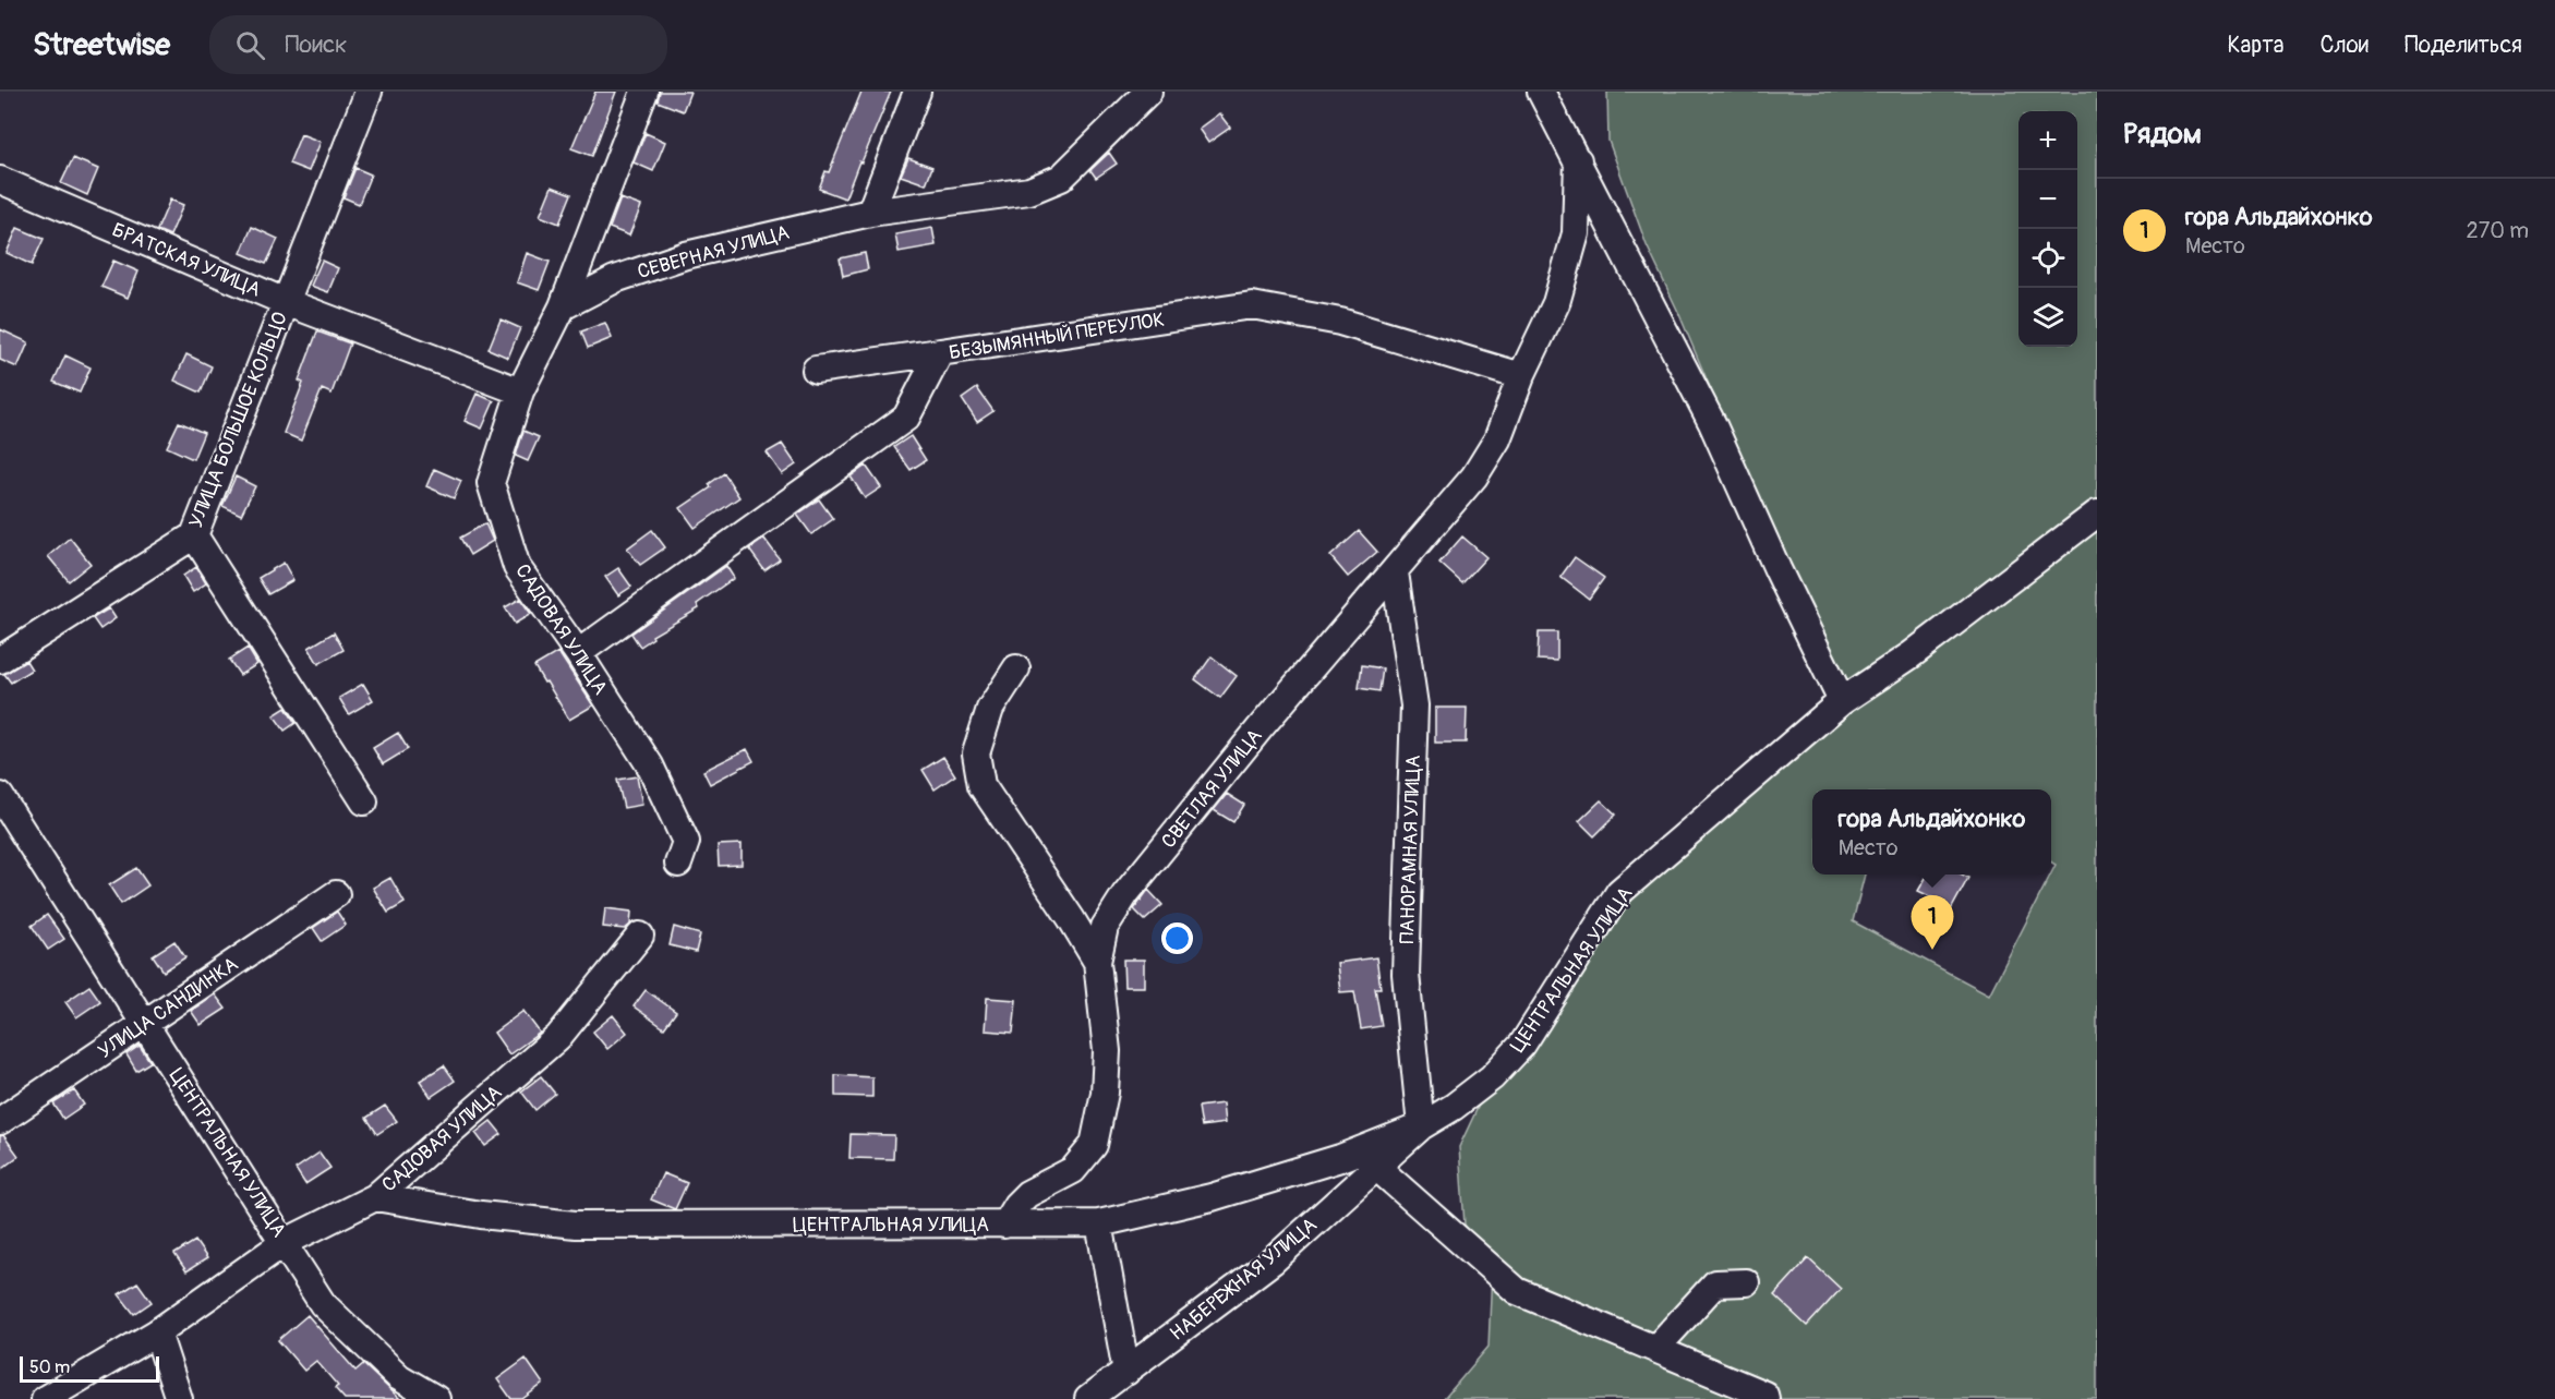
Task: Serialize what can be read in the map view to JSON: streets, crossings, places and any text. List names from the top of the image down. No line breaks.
{"streets":{"street":["СЕВЕРНАЯ УЛИЦА","БРАТСКАЯ УЛИЦА","БЕЗЫМЯННЫЙ ПЕРЕУЛОК","УЛИЦА БОЛЬШОЕ КОЛЬЦО","САДОВАЯ УЛИЦА","СВЕТЛАЯ УЛИЦА","ПАНОРАМНАЯ УЛИЦА","ЦЕНТРАЛЬНАЯ УЛИЦА","УЛИЦА САНДИНКА","НАБЕРЕЖНАЯ УЛИЦА"]},"crossings":[["СЕВЕРНАЯ УЛИЦА","САДОВАЯ УЛИЦА"],["БРАТСКАЯ УЛИЦА","УЛИЦА БОЛЬШОЕ КОЛЬЦО"],["БРАТСКАЯ УЛИЦА","САДОВАЯ УЛИЦА"],["БЕЗЫМЯННЫЙ ПЕРЕУЛОК","САДОВАЯ УЛИЦА"],["БЕЗЫМЯННЫЙ ПЕРЕУЛОК","СВЕТЛАЯ УЛИЦА"],["САДОВАЯ УЛИЦА","ЦЕНТРАЛЬНАЯ УЛИЦА"],["СВЕТЛАЯ УЛИЦА","ПАНОРАМНАЯ УЛИЦА"],["СВЕТЛАЯ УЛИЦА","ЦЕНТРАЛЬНАЯ УЛИЦА"],["ПАНОРАМНАЯ УЛИЦА","ЦЕНТРАЛЬНАЯ УЛИЦА"],["ПАНОРАМНАЯ УЛИЦА","НАБЕРЕЖНАЯ УЛИЦА"],["ЦЕНТРАЛЬНАЯ УЛИЦА","УЛИЦА САНДИНКА"],["ЦЕНТРАЛЬНАЯ УЛИЦА","НАБЕРЕЖНАЯ УЛИЦА"]],"scale_bar":"50 m","page":{"header":"Streetwise","search":"Поиск","nav":["Карта","Слои","Поделиться"],"heading":"Рядом","map_buttons":["+","−"],"list":[{"mark":"1","name":"гора Альдайхонко","note":"Место","value":"270 m"}],"popup":["гора Альдайхонко","Место"],"pins":"1","scale":"50 m"}}
